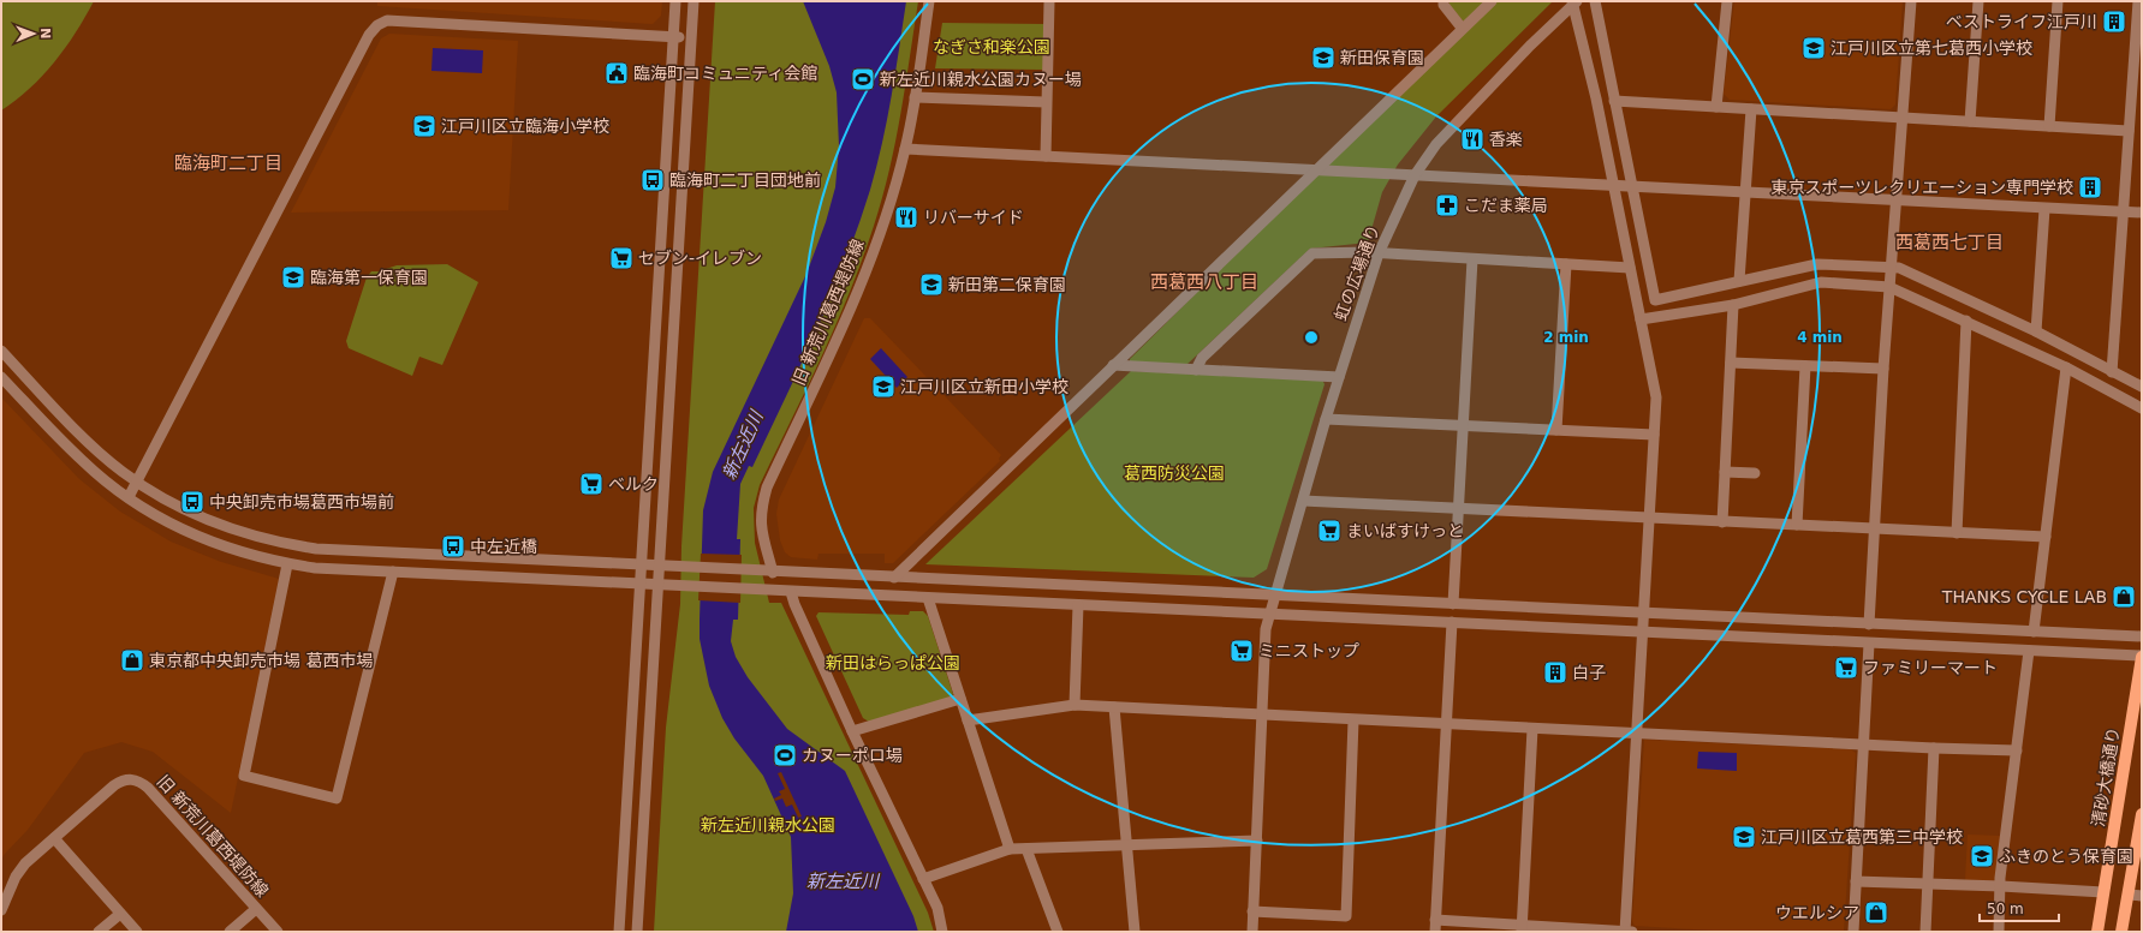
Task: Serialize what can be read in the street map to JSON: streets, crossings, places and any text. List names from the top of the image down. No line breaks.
{"streets":{"main road":["清砂大橋通り"],"street":["虹の広場通り","旧 新荒川葛西堤防線"]},"districts":["臨海町二丁目","西葛西七丁目","西葛西八丁目"],"water":["新左近川"],"parks":["なぎさ和楽公園","葛西防災公園","新田はらっぱ公園","新左近川親水公園"],"places":{"building":["ベストライフ江戸川","東京スポーツレクリエーション専門学校","白子"],"school or university":["江戸川区立第七葛西小学校","新田保育園","江戸川区立臨海小学校","臨海第一保育園","新田第二保育園","江戸川区立新田小学校","江戸川区立葛西第三中学校","ふきのとう保育園"],"public building":["臨海町コミュニティ会館"],"sports":["新左近川親水公園カヌー場","カヌーポロ場"],"restaurant":["香楽","リバーサイド"],"bus stop":["臨海町二丁目団地前","中央卸売市場葛西市場前","中左近橋"],"pharmacy":["こだま薬局"],"supermarket":["セブン-イレブン","ベルク","まいばすけっと","ミニストップ","ファミリーマート"],"shop":["THANKS CYCLE LAB","東京都中央卸売市場 葛西市場","ウエルシア"]},"scale_bar":"50 m","north":"right","rings":["2 min","4 min"]}
